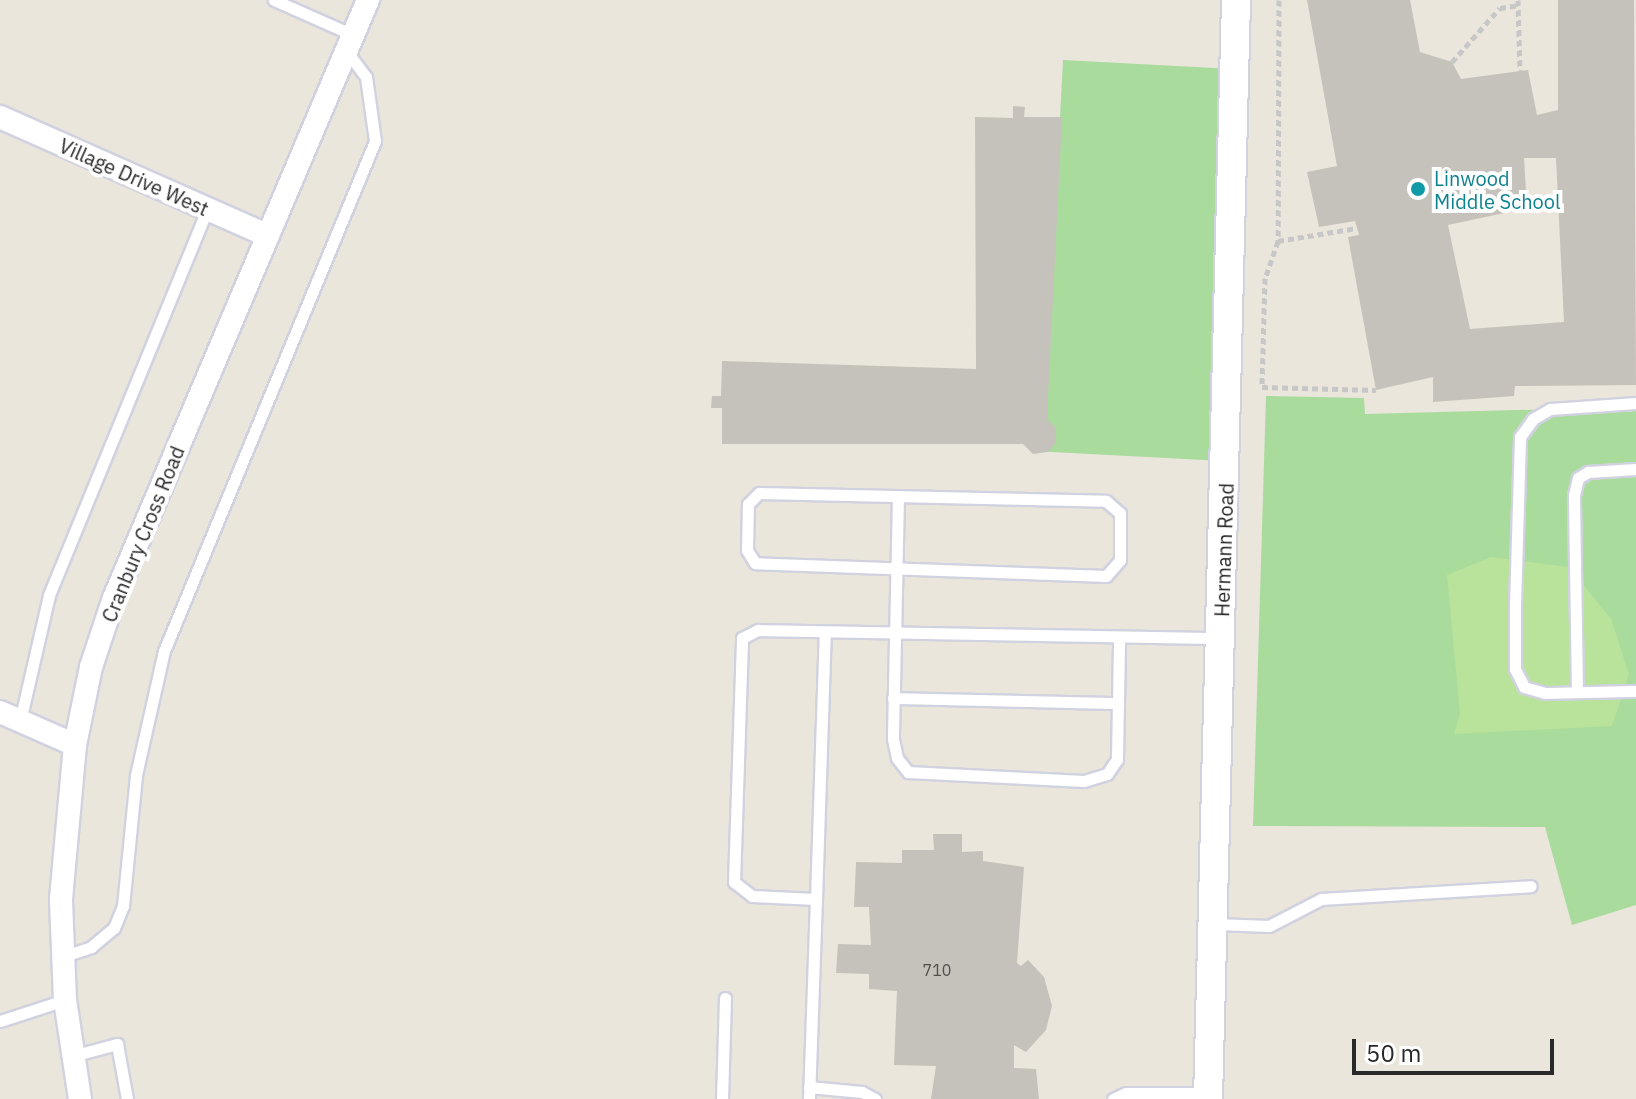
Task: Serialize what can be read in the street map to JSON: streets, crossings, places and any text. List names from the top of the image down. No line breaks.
{"streets":{"street":["Village Drive West","Cranbury Cross Road","Hermann Road"]},"crossings":[["Village Drive West","Cranbury Cross Road"]],"places":["Linwood Middle School"],"house_numbers":["710"],"scale_bar":"50 m"}
